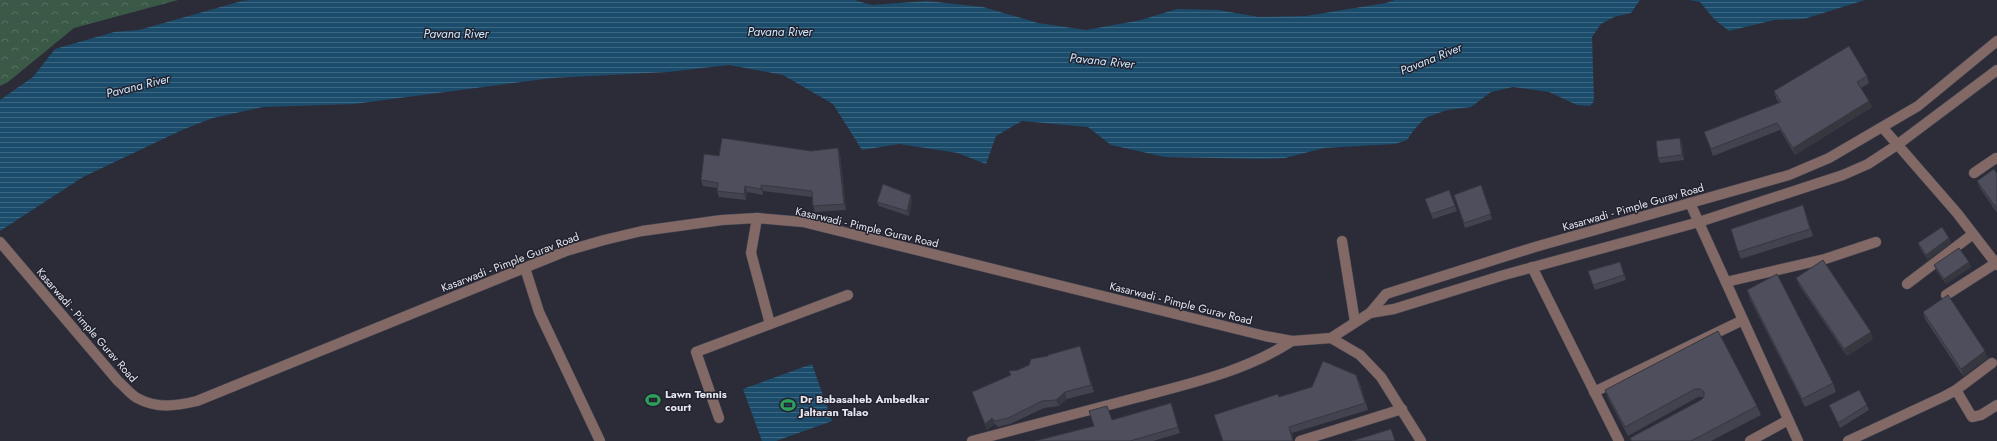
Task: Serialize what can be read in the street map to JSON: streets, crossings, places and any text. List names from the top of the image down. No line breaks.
{"streets":{"street":["Kasarwadi - Pimple Gurav Road"]},"water":["Pavana River"],"places":{"sports":["Lawn Tennis court","Dr Babasaheb Ambedkar Jaltaran Talao"]}}
